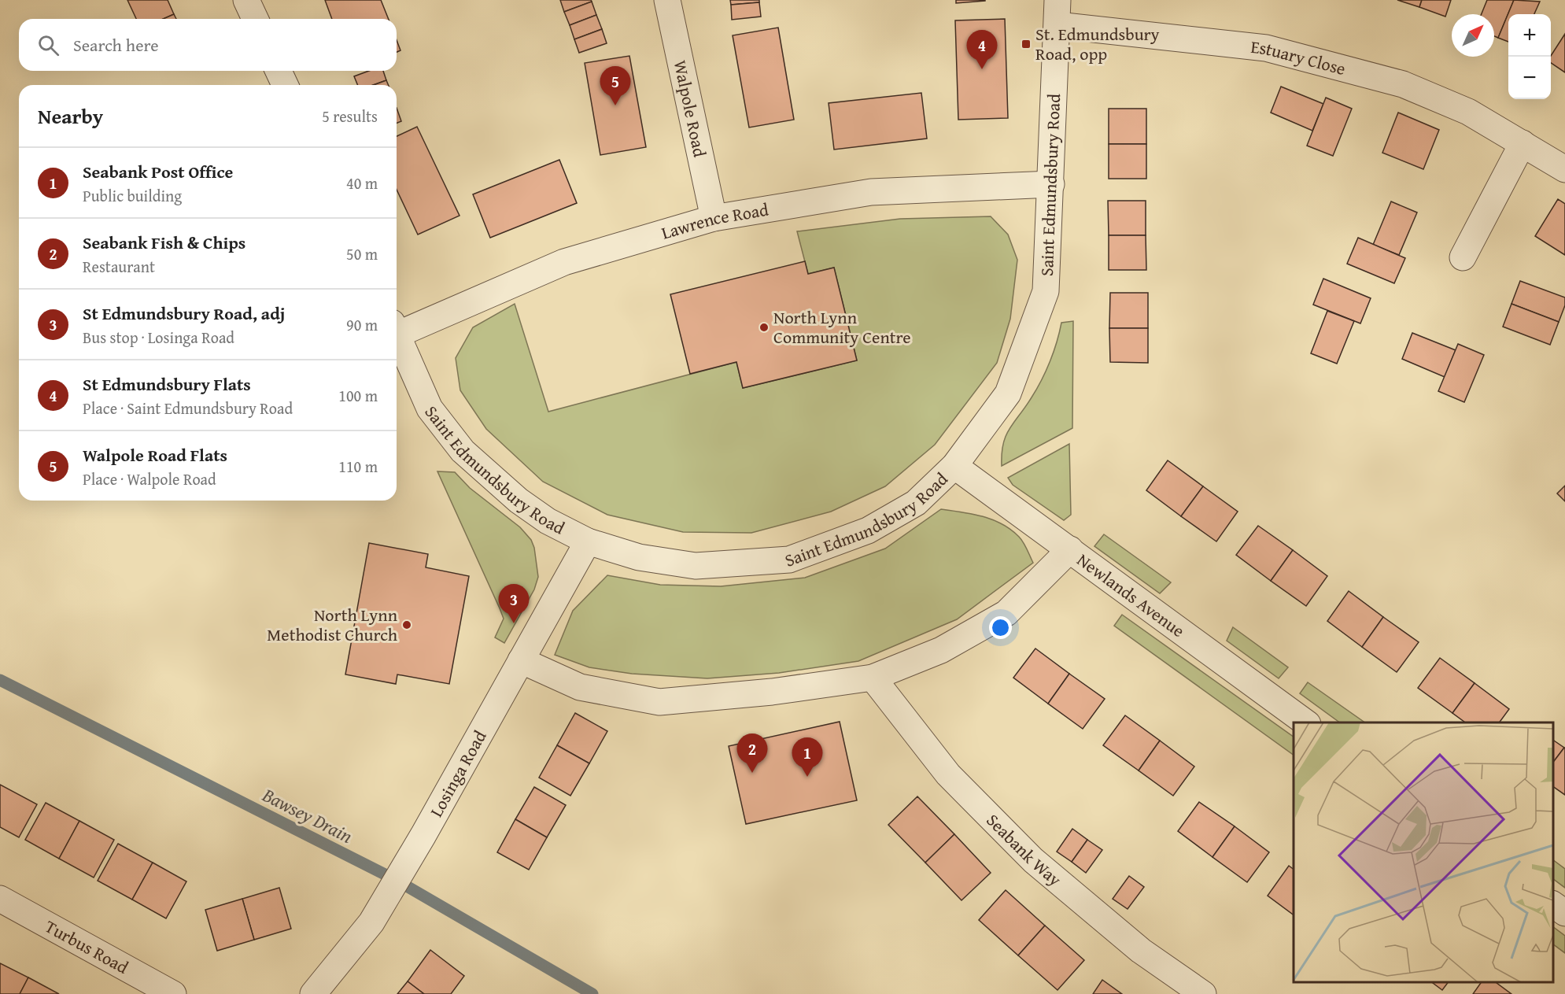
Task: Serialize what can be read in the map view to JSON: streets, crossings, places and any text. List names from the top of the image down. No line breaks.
{"streets":{"street":["Estuary Close","Walpole Road","Saint Edmundsbury Road","Lawrence Road","Newlands Avenue","Losinga Road","Seabank Way","Turbus Road"]},"crossings":[["Estuary Close","Saint Edmundsbury Road"],["Walpole Road","Lawrence Road"],["Saint Edmundsbury Road","Lawrence Road"],["Saint Edmundsbury Road","Newlands Avenue"],["Saint Edmundsbury Road","Losinga Road"]],"water":["Bawsey Drain"],"places":{"transit":["St. Edmundsbury Road, opp"],"other":["North Lynn Community Centre","North Lynn Methodist Church"]},"north":"top right","page":{"map_buttons":["+","−"],"search":"Search here","pins":["4","5","3","2","1"],"heading":["Nearby","5 results"],"list":[{"mark":"1","name":"Seabank Post Office","note":"Public building","value":"40 m"},{"mark":"2","name":"Seabank Fish & Chips","note":"Restaurant","value":"50 m"},{"mark":"3","name":"St Edmundsbury Road, adj","note":"Bus stop · Losinga Road","value":"90 m"},{"mark":"4","name":"St Edmundsbury Flats","note":"Place · Saint Edmundsbury Road","value":"100 m"},{"mark":"5","name":"Walpole Road Flats","note":"Place · Walpole Road","value":"110 m"}]}}
